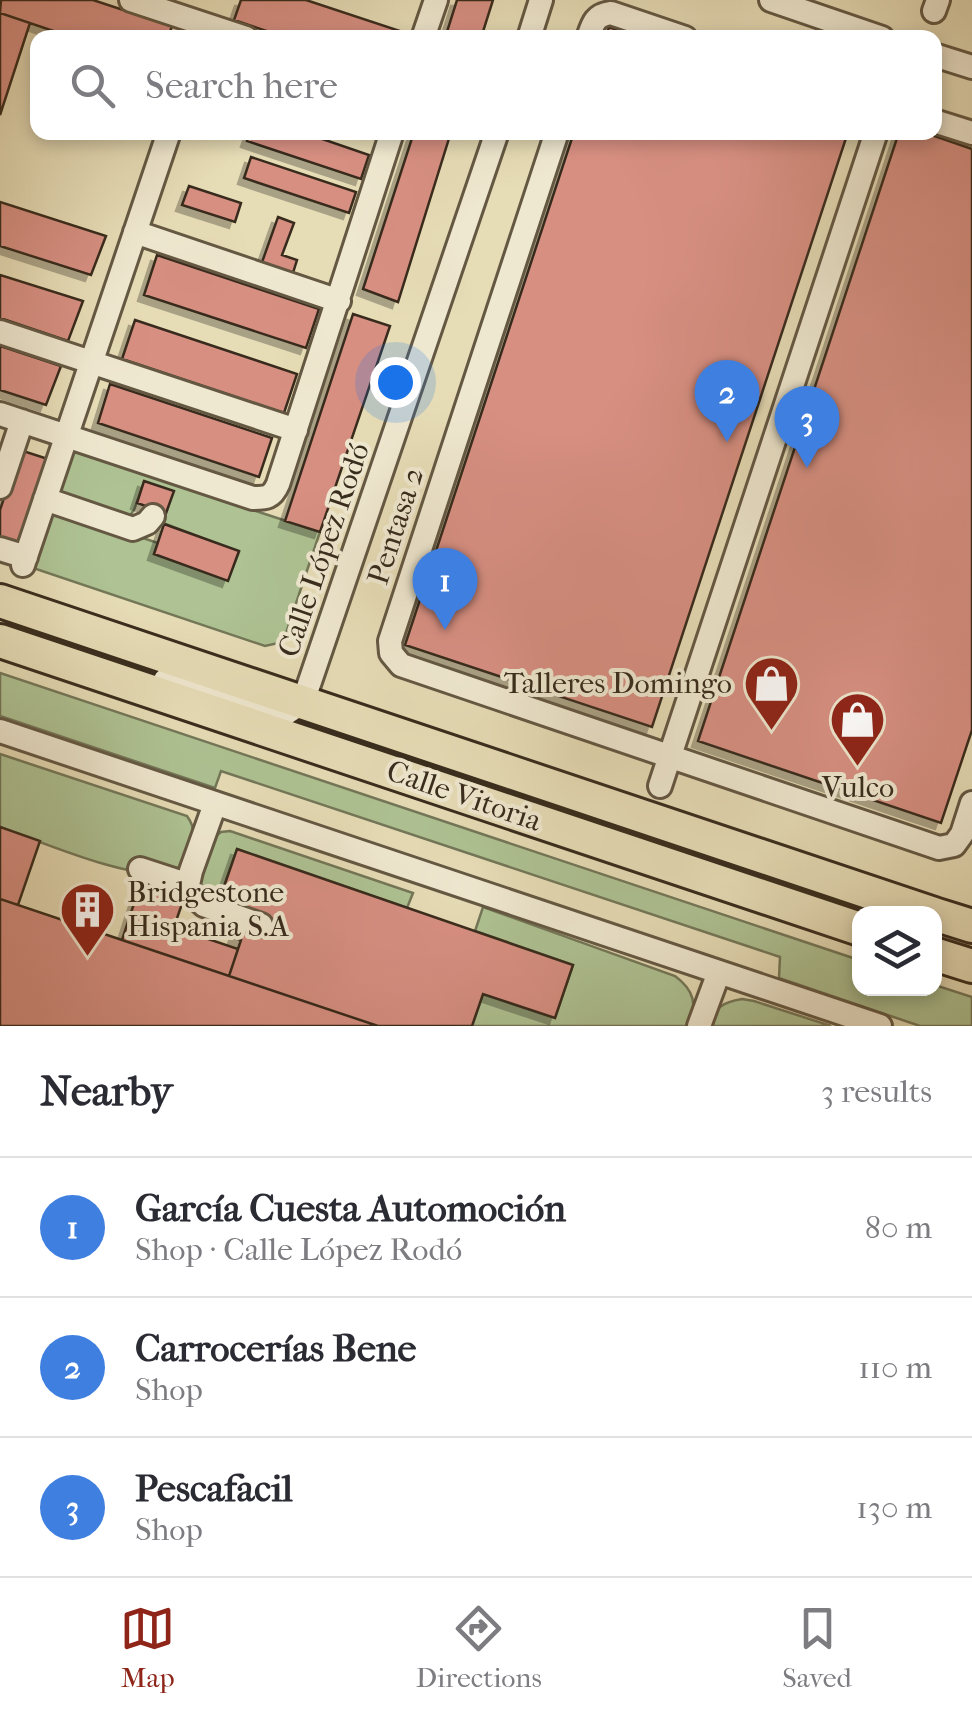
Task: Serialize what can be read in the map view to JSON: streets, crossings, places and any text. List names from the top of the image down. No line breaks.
{"streets":{"highway":["Calle Vitoria"],"street":["Pentasa 2","Calle López Rodó"]},"crossings":[["Calle López Rodó","Calle Vitoria"]],"places":{"shop":["Talleres Domingo","Vulco"],"building":["Bridgestone Hispania S.A"]},"page":{"search":"Search here","pins":["2","3","1"],"heading":["Nearby","3 results"],"list":[{"mark":"1","name":"García Cuesta Automoción","note":"Shop · Calle López Rodó","value":"80 m"},{"mark":"2","name":"Carrocerías Bene","note":"Shop","value":"110 m"},{"mark":"3","name":"Pescafacil","note":"Shop","value":"130 m"}],"nav":["Map","Directions","Saved"]}}
